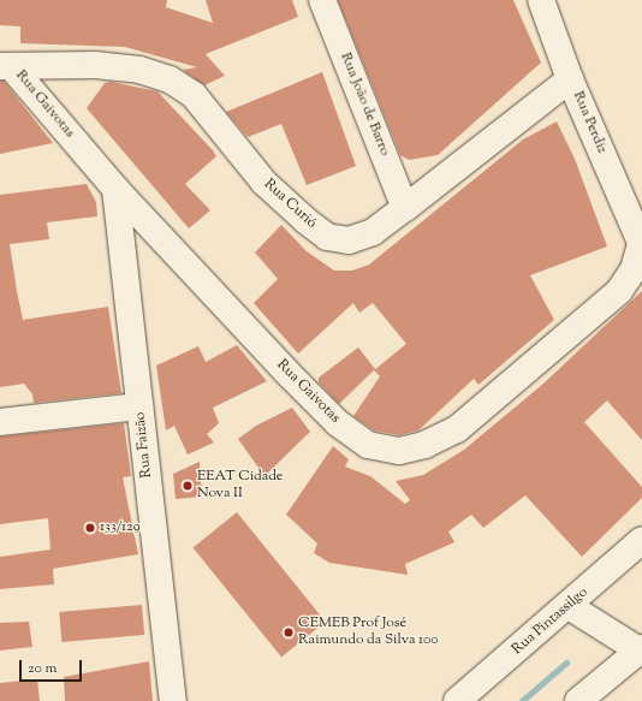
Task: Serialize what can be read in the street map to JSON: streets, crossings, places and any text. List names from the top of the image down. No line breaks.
{"streets":{"street":["Rua Gaivotas","Rua João de Barro","Rua Perdiz","Rua Curió","Rua Faizão","Rua Pintassilgo"]},"crossings":[["Rua Gaivotas","Rua Perdiz"],["Rua Gaivotas","Rua Curió"],["Rua Gaivotas","Rua Faizão"],["Rua João de Barro","Rua Curió"],["Rua Perdiz","Rua Curió"]],"places":["EEAT Cidade Nova II","133/129","CEMEB Prof José Raimundo da Silva 100"],"scale_bar":"20 m"}
